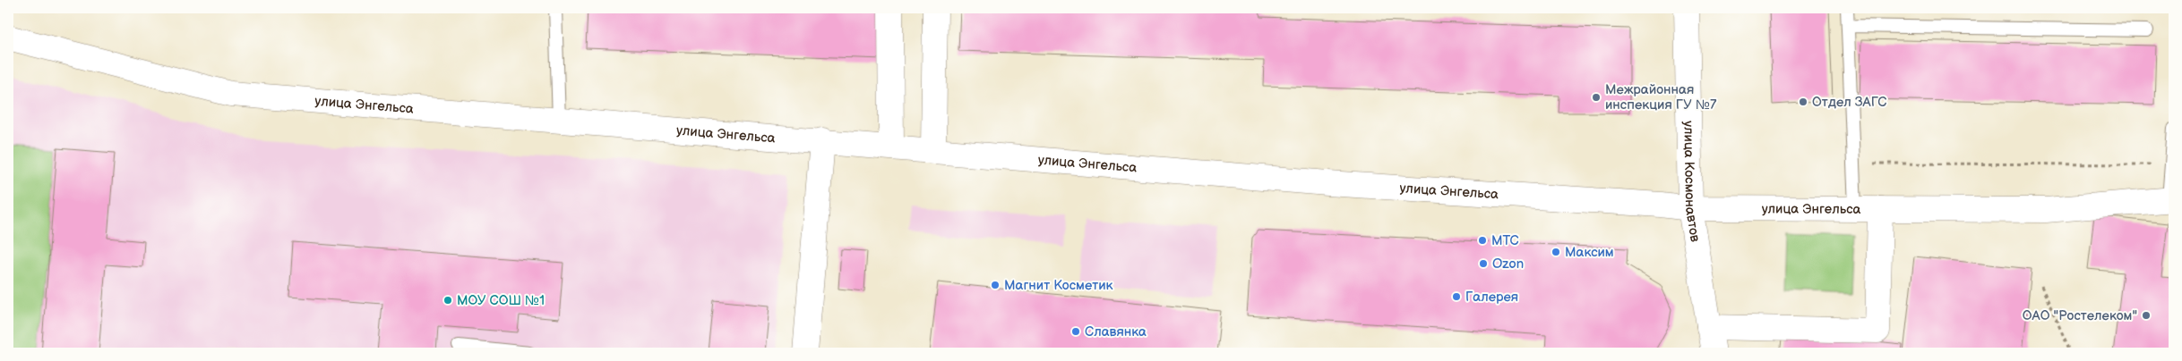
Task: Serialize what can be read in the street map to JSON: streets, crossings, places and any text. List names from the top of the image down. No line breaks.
{"streets":{"street":["улица Энгельса","улица Космонавтов"]},"crossings":[["улица Энгельса","улица Космонавтов"]],"places":["Межрайонная инспекция ГУ №7","Отдел ЗАГС","МТС","Максим","Ozon","Магнит Косметик","Галерея","МОУ СОШ №1","ОАО \"Ростелеком\"","Славянка"]}
